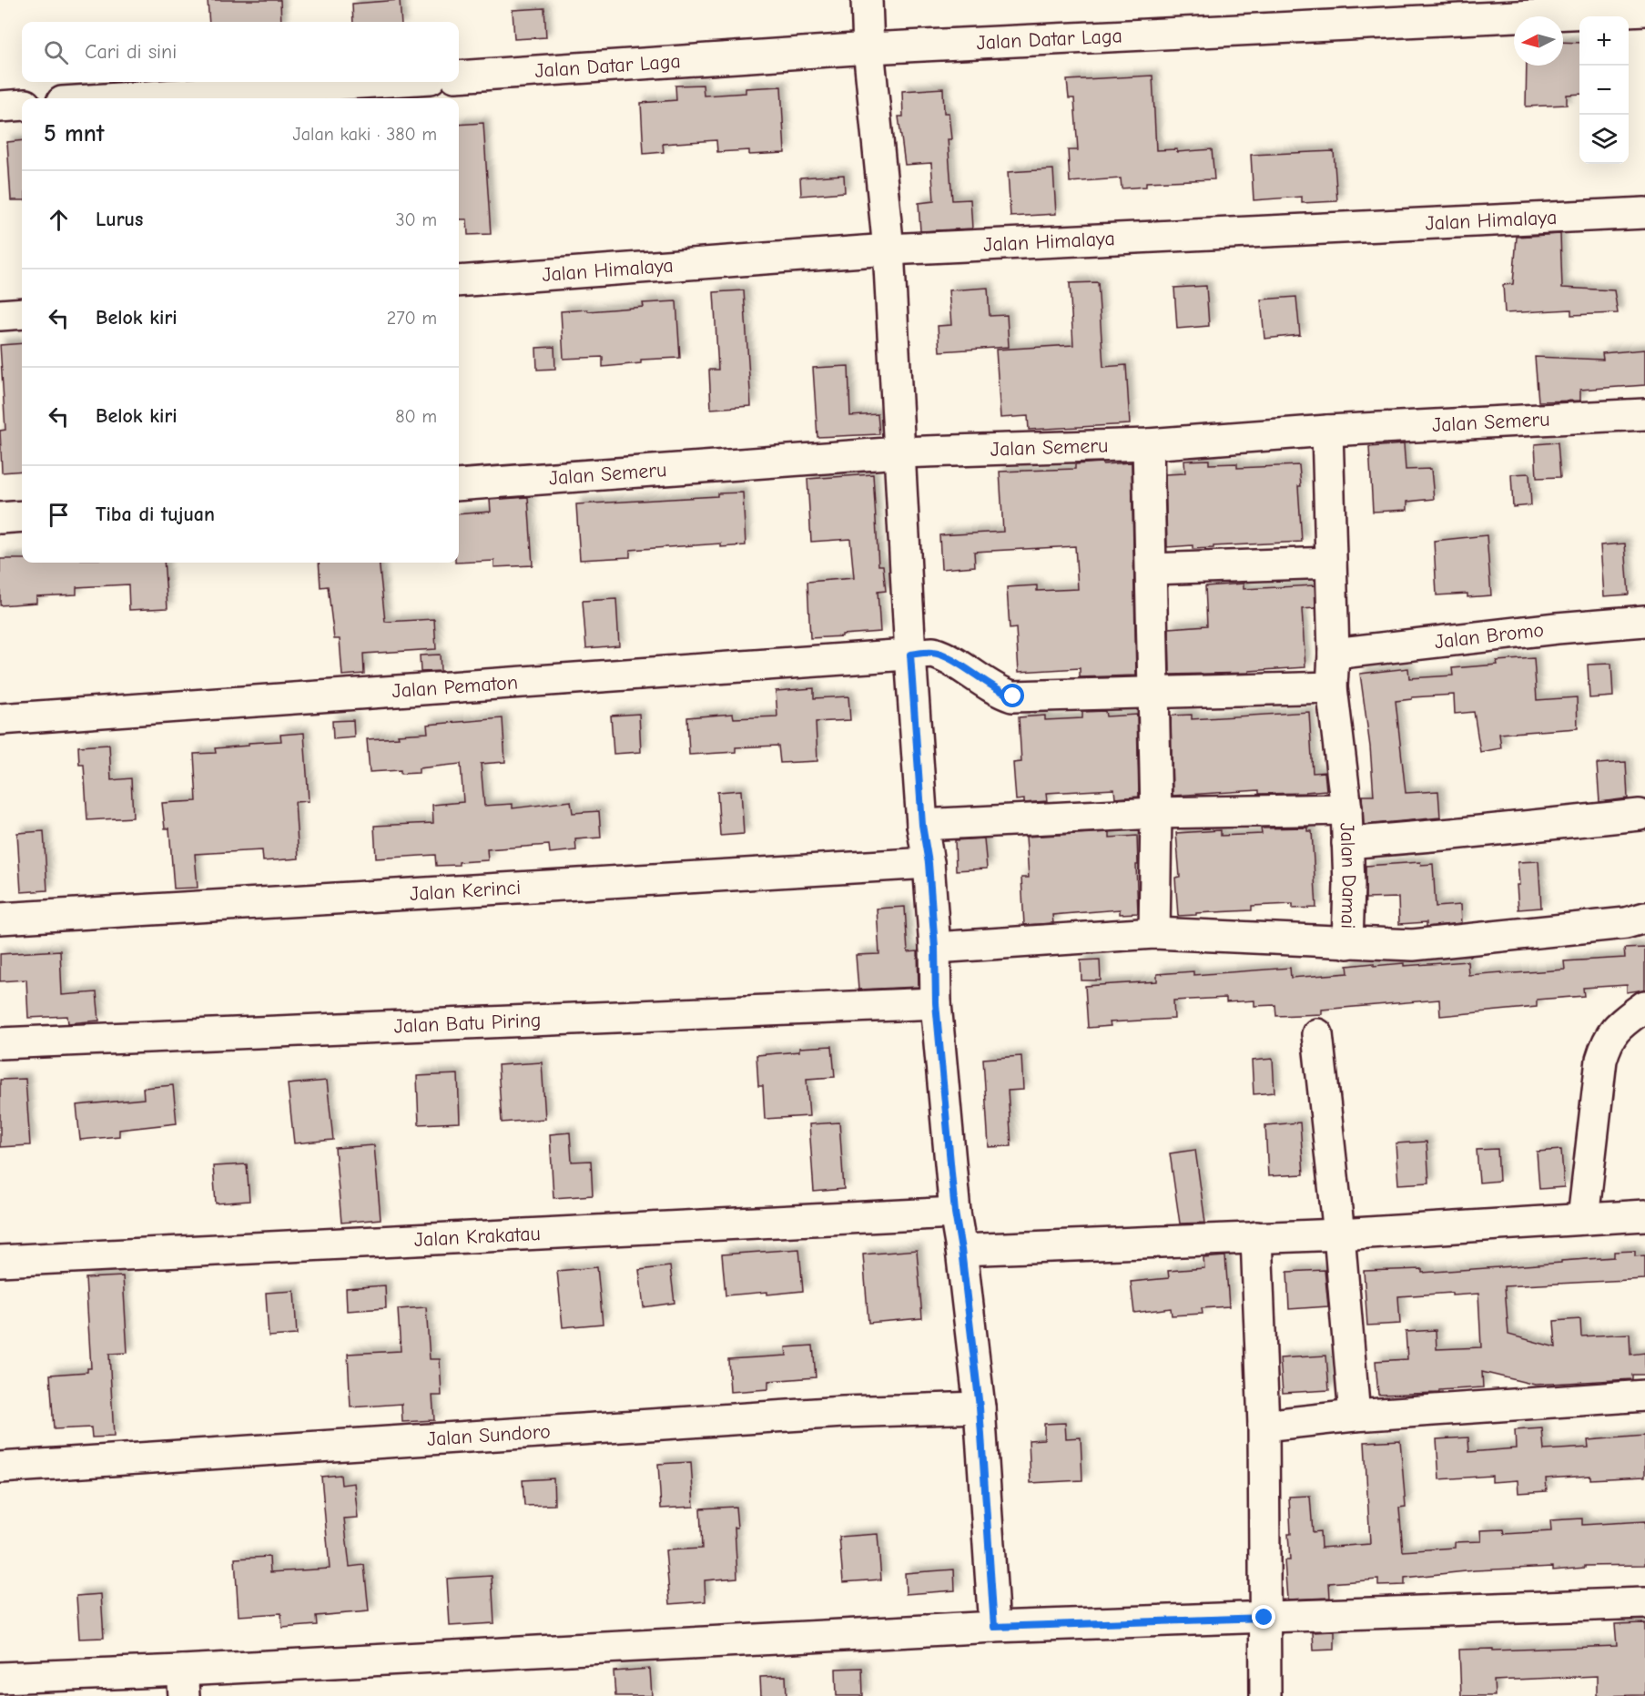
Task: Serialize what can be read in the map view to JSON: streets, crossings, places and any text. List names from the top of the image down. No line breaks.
{"streets":{"street":["Jalan Datar Laga","Jalan Himalaya","Jalan Semeru","Jalan Bromo","Jalan Pematon","Jalan Damai","Jalan Kerinci","Jalan Batu Piring","Jalan Krakatau","Jalan Sundoro"]},"crossings":[["Jalan Semeru","Jalan Damai"],["Jalan Bromo","Jalan Damai"],["Jalan Pematon","Jalan Damai"]],"north":"left","page":{"map_buttons":["+","−"],"search":"Cari di sini","heading":["5 mnt","Jalan kaki · 380 m"],"list":[["Lurus","30 m"],["Belok kiri","270 m"],["Belok kiri","80 m"],"Tiba di tujuan"]}}
